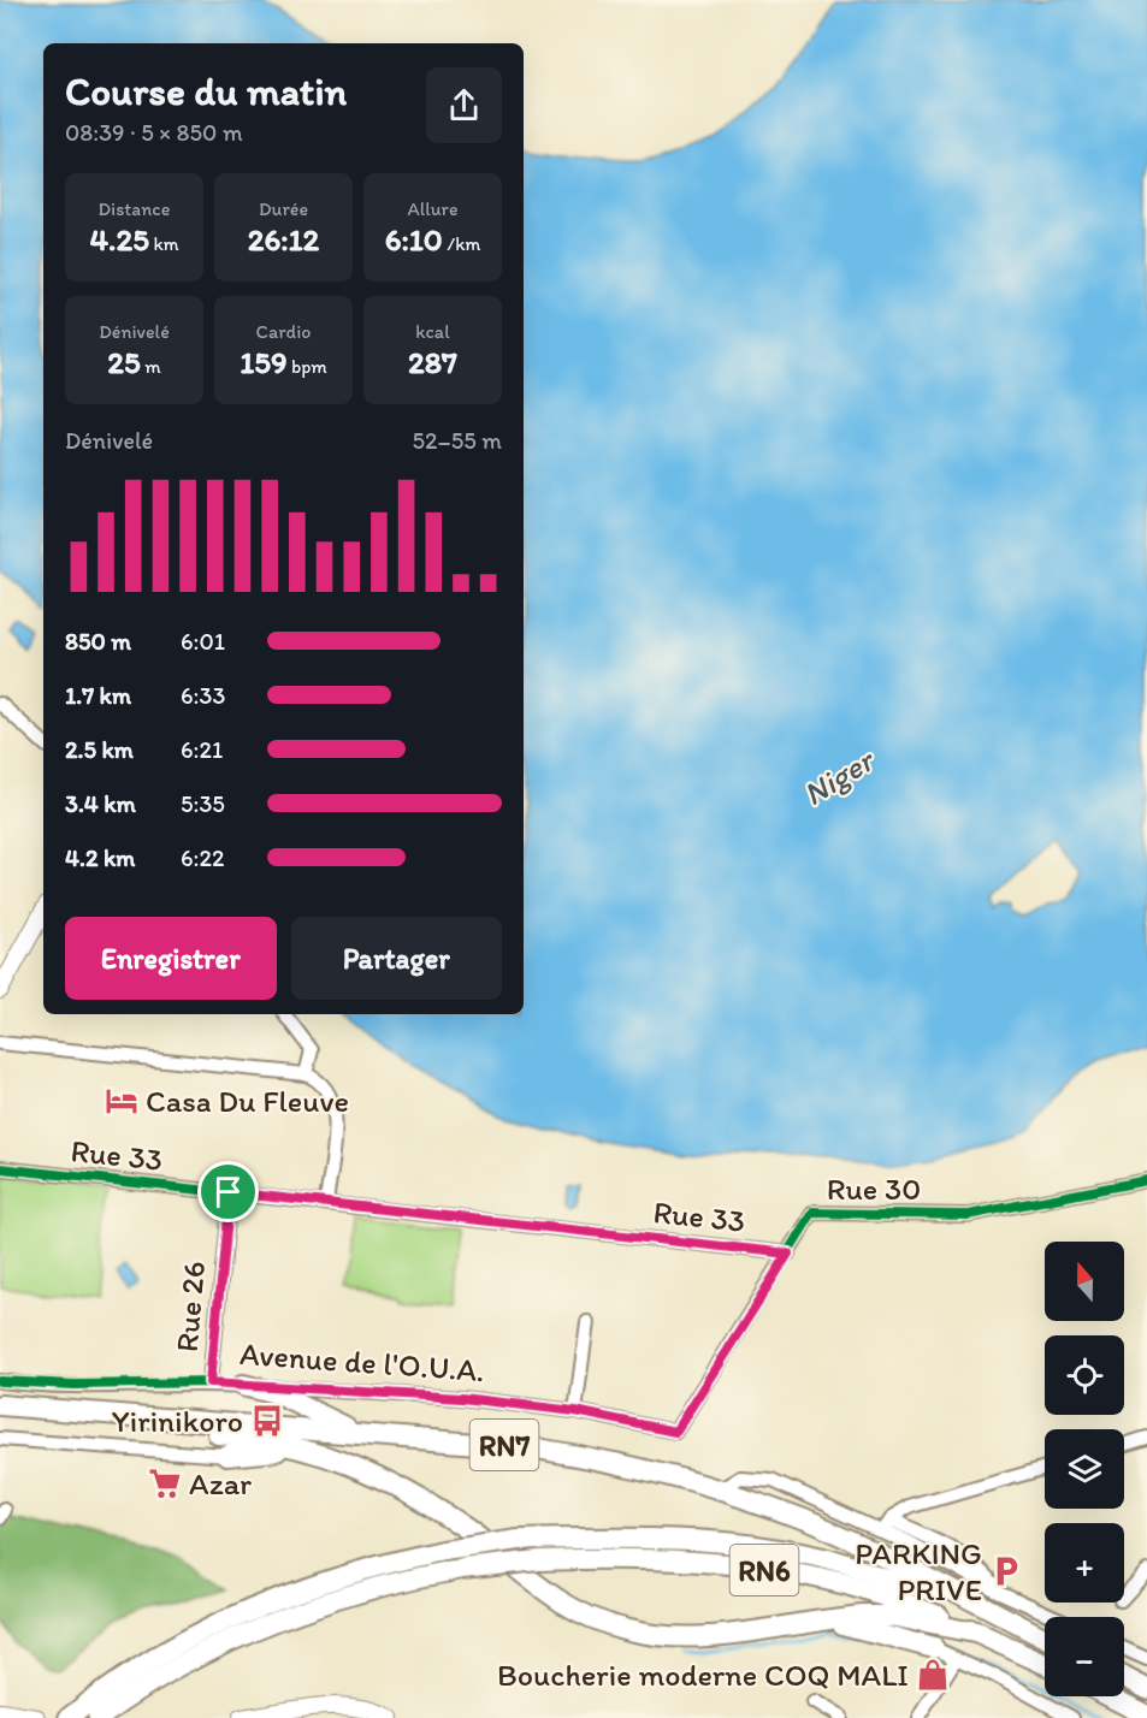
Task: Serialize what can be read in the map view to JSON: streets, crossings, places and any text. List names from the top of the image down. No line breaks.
{"streets":{"highway":["RN7","RN6"],"street":["Rue 33","Rue 30","Rue 26","Avenue de l'O.U.A."]},"crossings":[["Rue 33","Rue 30"],["Rue 33","Rue 26"],["Rue 30","Avenue de l'O.U.A."],["Rue 26","Avenue de l'O.U.A."],["RN7","RN6"]],"water":["Niger"],"places":{"hotel":["Casa Du Fleuve"],"bus stop":["Yirinikoro"],"supermarket":["Azar"],"parking":["PARKING PRIVE"],"shop":["Boucherie moderne COQ MALI"]},"north":"top","page":{"heading":["Course du matin","08:39 · 5 × 850 m"],"stats":[["Distance","4.25 km"],["Durée","26:12"],["Allure","6:10 /km"],["Dénivelé","25 m"],["Cardio","159 bpm"],["kcal","287"]],"chart":["Dénivelé","52–55 m"],"list":[{"name":"850 m","note":"6:01"},{"name":"1.7 km","note":"6:33"},{"name":"2.5 km","note":"6:21"},{"name":"3.4 km","note":"5:35"},{"name":"4.2 km","note":"6:22"}],"buttons":["Enregistrer","Partager"],"map_buttons":["+","−"]}}
